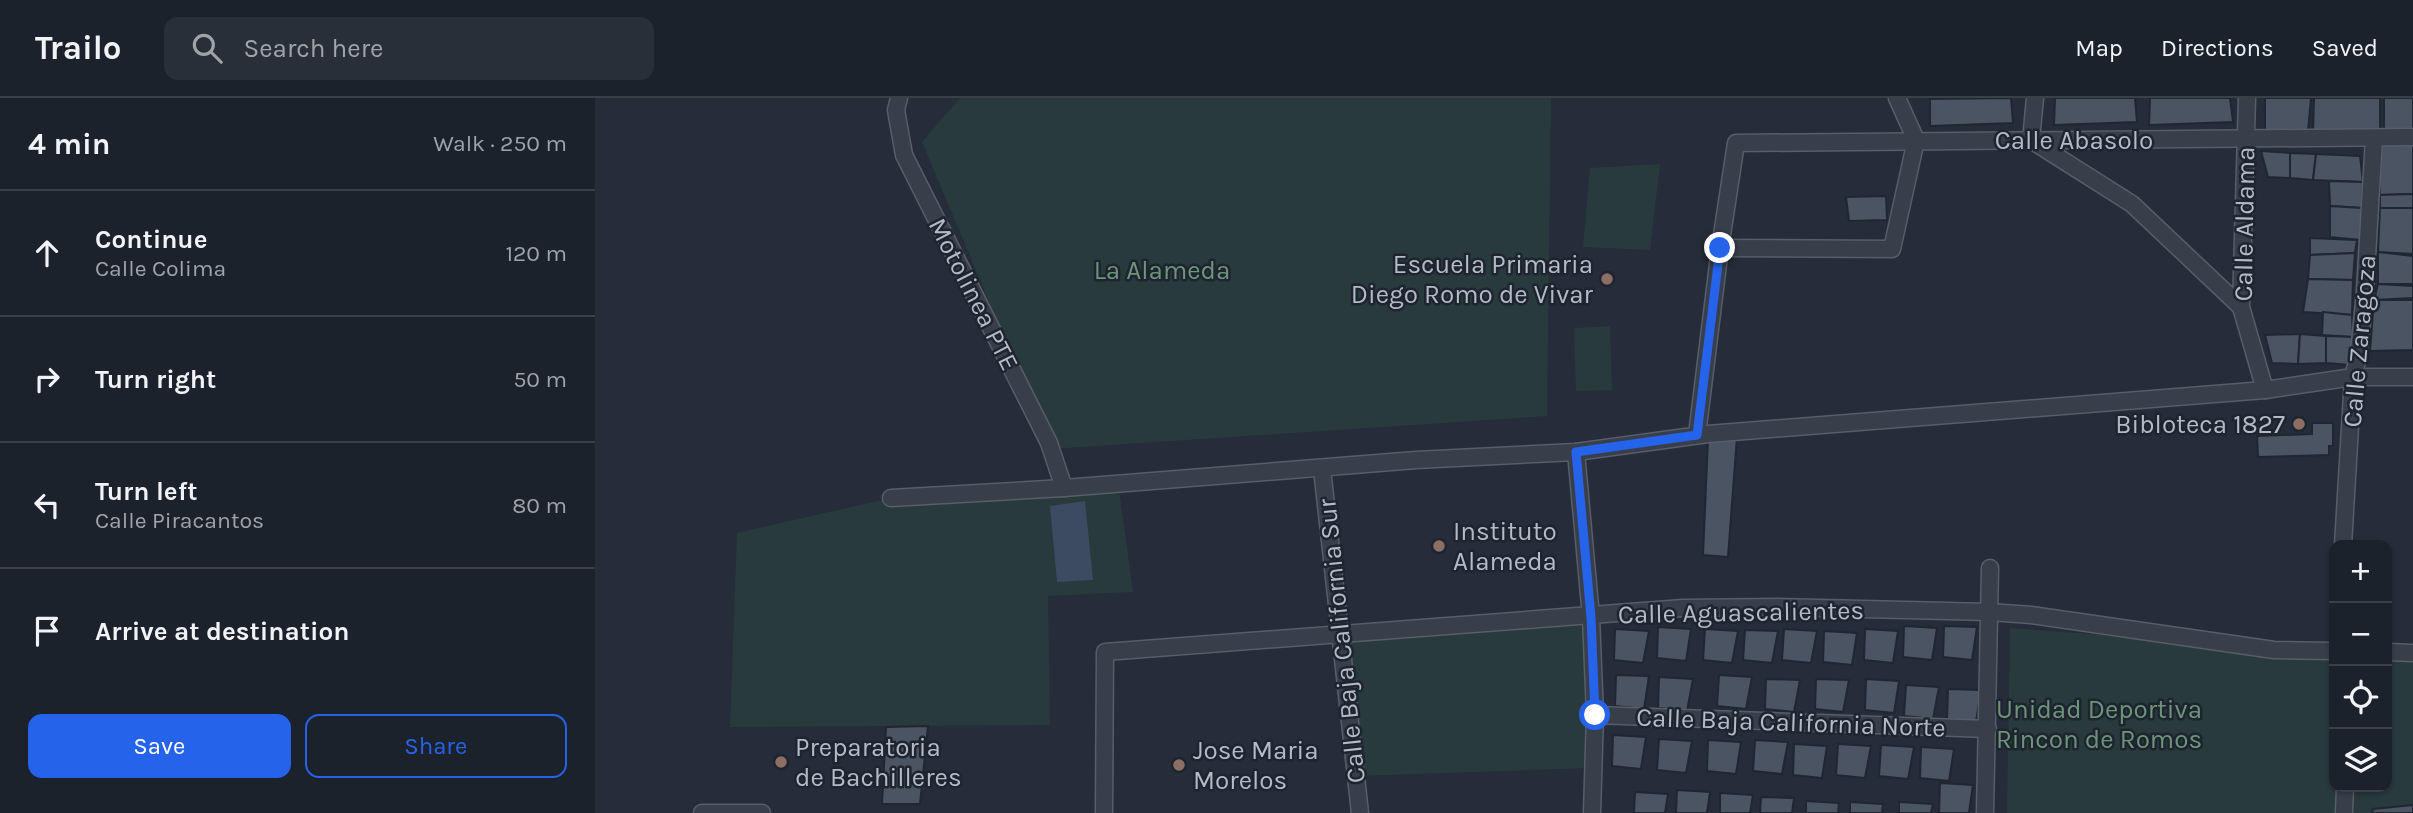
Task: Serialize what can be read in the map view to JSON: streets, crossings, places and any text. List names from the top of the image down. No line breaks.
{"streets":{"street":["Calle Abasolo","Calle Aldama","Motolinea PTE","Calle Zaragoza","Calle Aguascalientes","Calle Baja California Sur","Calle Baja California Norte"]},"crossings":[["Calle Abasolo","Calle Aldama"],["Calle Abasolo","Calle Zaragoza"],["Calle Aguascalientes","Calle Baja California Sur"]],"parks":["La Alameda","Unidad Deportiva Rincon de Romos"],"places":["Escuela Primaria Diego Romo de Vivar","Bibloteca 1827","Instituto Alameda","Preparatoria de Bachilleres","Jose Maria Morelos"],"page":{"header":"Trailo","search":"Search here","nav":["Map","Directions","Saved"],"heading":["4 min","Walk · 250 m"],"list":[["Continue","Calle Colima","120 m"],["Turn right","50 m"],["Turn left","Calle Piracantos","80 m"],"Arrive at destination"],"map_buttons":["+","−"],"buttons":["Save","Share"]}}
